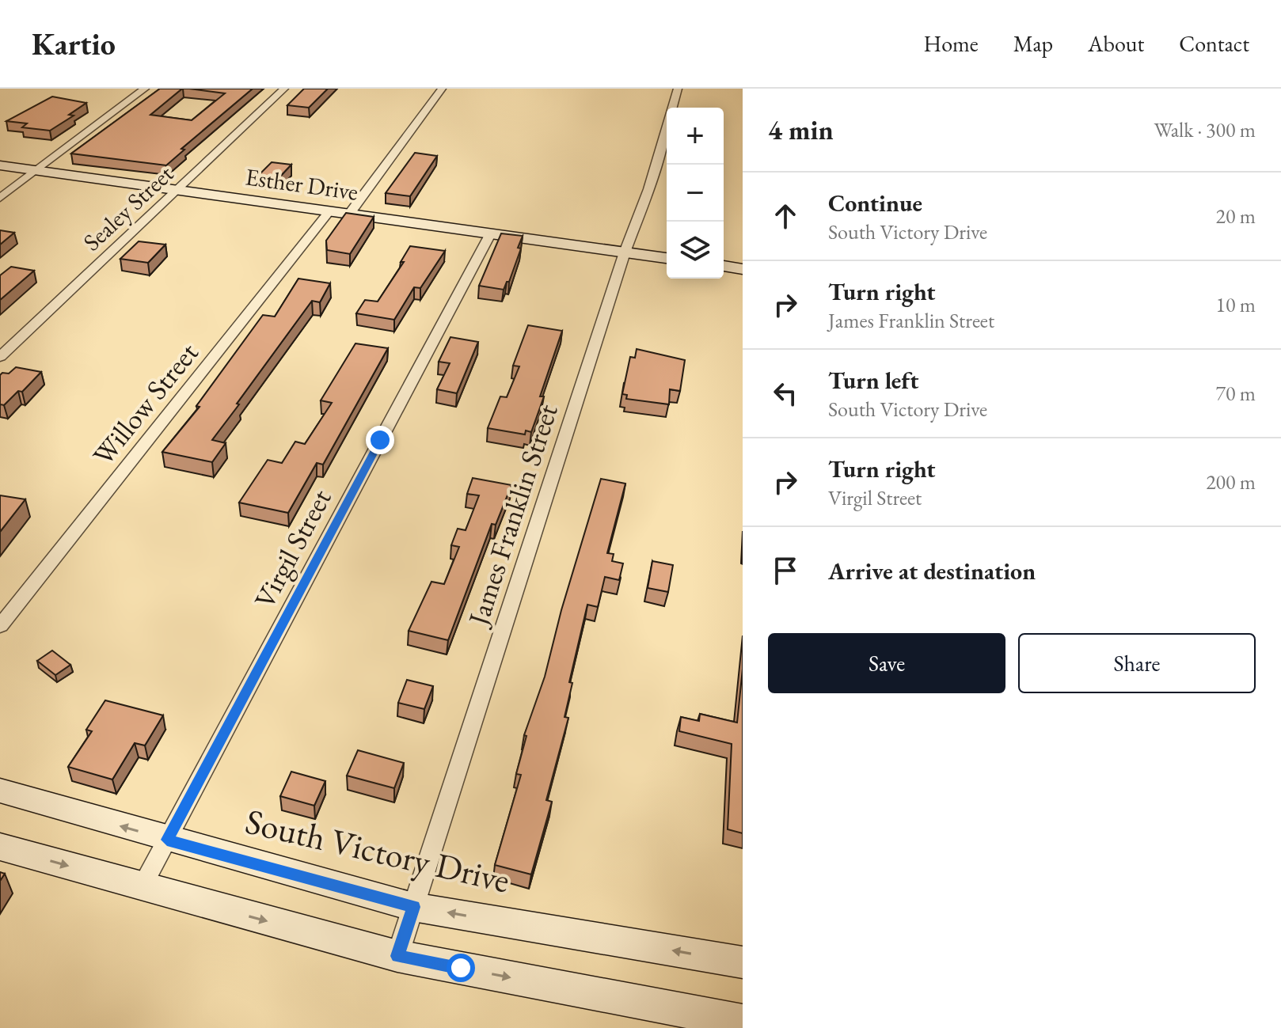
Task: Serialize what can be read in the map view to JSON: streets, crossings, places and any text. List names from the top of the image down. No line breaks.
{"streets":{"main road":["Esther Drive","South Victory Drive"],"street":["Sealey Street","Willow Street","James Franklin Street","Virgil Street"]},"crossings":[["Esther Drive","Sealey Street"],["Esther Drive","Willow Street"],["Esther Drive","James Franklin Street"],["Esther Drive","Virgil Street"],["James Franklin Street","South Victory Drive"],["Virgil Street","South Victory Drive"]],"page":{"header":"Kartio","nav":["Home","Map","About","Contact"],"heading":["4 min","Walk · 300 m"],"map_buttons":["+","−"],"list":[["Continue","South Victory Drive","20 m"],["Turn right","James Franklin Street","10 m"],["Turn left","South Victory Drive","70 m"],["Turn right","Virgil Street","200 m"],"Arrive at destination"],"buttons":["Save","Share"]}}
